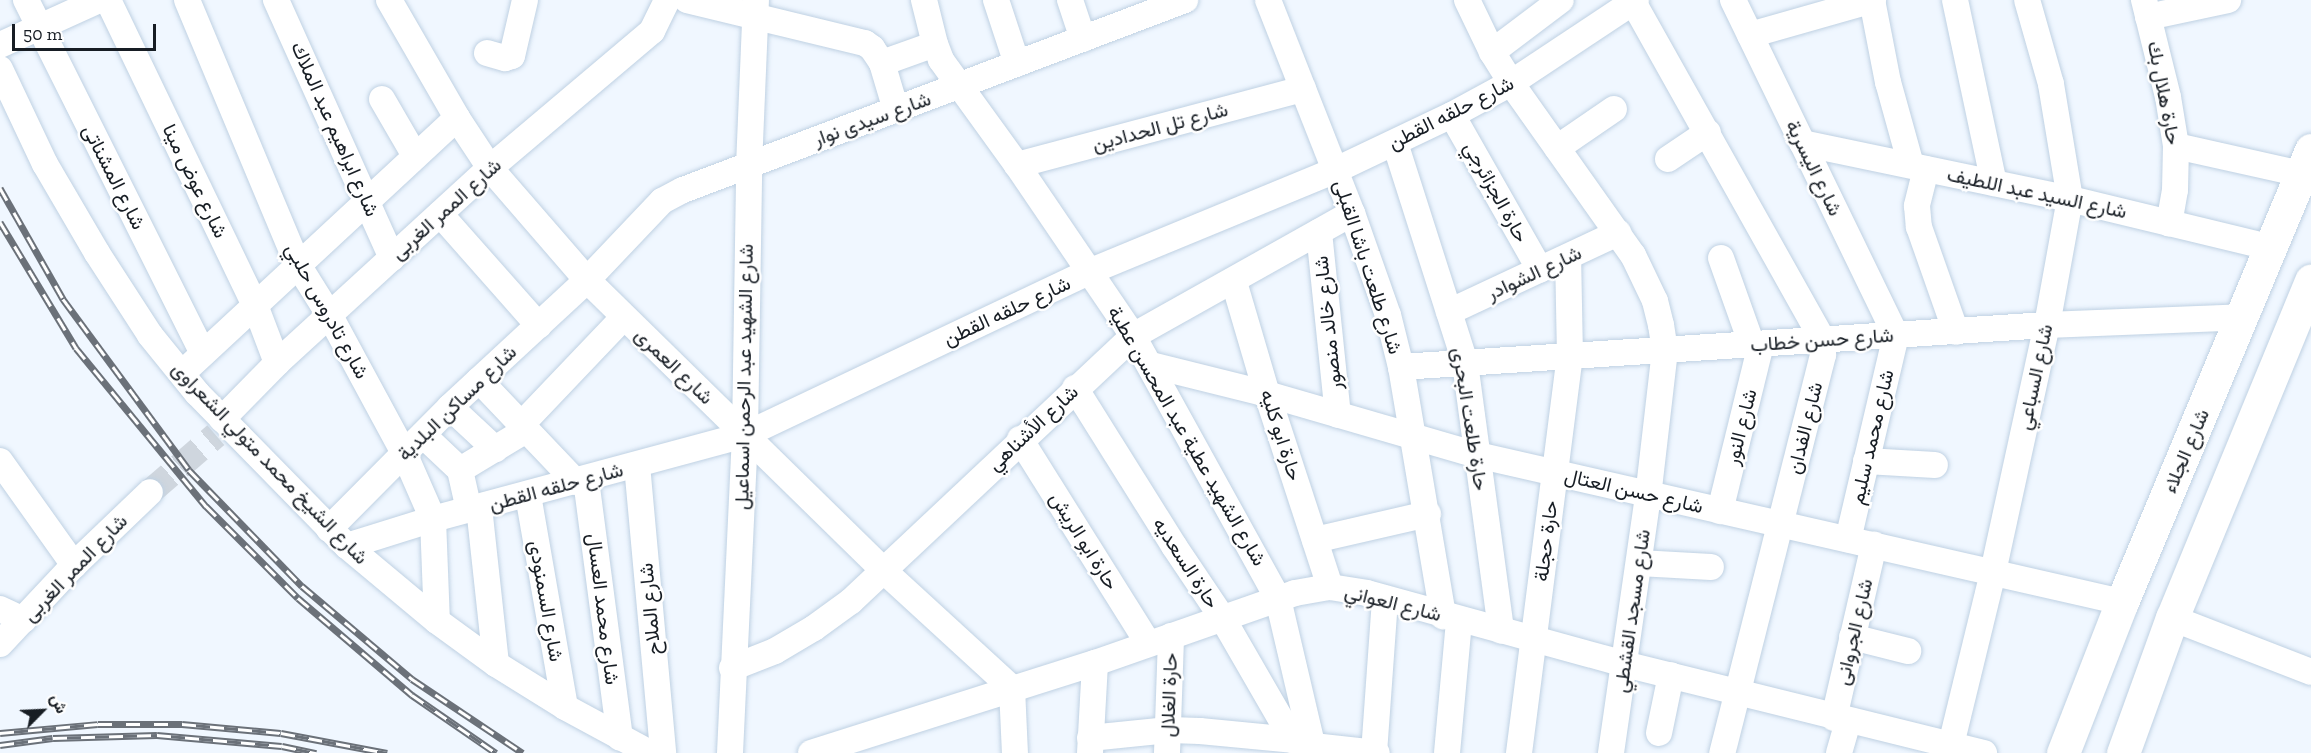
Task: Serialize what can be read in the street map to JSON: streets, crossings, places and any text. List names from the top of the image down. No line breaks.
{"streets":{"main road":["شارع الجلاء"],"street":["حارة هلال بك","شارع حلقه القطن","شارع سيدى نوار","شارع تل الحدادين","شارع ابراهيم عبد الملاك","شارع اليسرية","شارع المشناتى","شارع عوض مينا","حارة الجزائرجي","شارع السيد عبد اللطيف","شارع الممر الغربى","شارع طلعت باشا القبلى","شارع الشوادر","شارع تادروس حلبي","شارع خالد منصور","شارع حسن خطاب","شارع العمرى","شارع الشهيد عبد الرحمن اسماعيل","شارع السباعي","شارع مساكن البلدية","حارة طلعت البحرى","شارع النور","شارع الأشناهي","شارع الفدان","حارة ابو كليه","شارع الشهيد عطية عبد المحسن عطية","شارع محمد سليم","شارع الشيخ محمد متولي الشعراوى","شارع حسن العتال","حارة ابو الريش","حارة حجلة","حارة السعديه","شارع السمنودى","شارع العواني","شارع محمد العسال","شارع الملاح","شارع مسجد القشطي","شارع الجروانى","حارة الغلال"]},"crossings":[["حارة هلال بك","شارع السيد عبد اللطيف"],["شارع حلقه القطن","حارة الجزائرجي"],["شارع حلقه القطن","شارع طلعت باشا القبلى"],["شارع حلقه القطن","شارع تادروس حلبي"],["شارع حلقه القطن","شارع العمرى"],["شارع حلقه القطن","شارع الشهيد عبد الرحمن اسماعيل"],["شارع حلقه القطن","حارة طلعت البحرى"],["شارع حلقه القطن","شارع الشهيد عطية عبد المحسن عطية"],["شارع حلقه القطن","شارع الشيخ محمد متولي الشعراوى"],["شارع حلقه القطن","شارع السمنودى"],["شارع حلقه القطن","شارع محمد العسال"],["شارع حلقه القطن","شارع الملاح"],["شارع حلقه القطن","شارع مسجد القشطي"],["شارع سيدى نوار","شارع العمرى"],["شارع سيدى نوار","شارع الشهيد عبد الرحمن اسماعيل"],["شارع سيدى نوار","شارع مساكن البلدية"],["شارع سيدى نوار","شارع الشهيد عطية عبد المحسن عطية"],["شارع تل الحدادين","شارع طلعت باشا القبلى"],["شارع تل الحدادين","شارع الشهيد عطية عبد المحسن عطية"],["شارع ابراهيم عبد الملاك","شارع الممر الغربى"],["شارع اليسرية","شارع السيد عبد اللطيف"],["شارع اليسرية","شارع حسن خطاب"],["شارع اليسرية","شارع محمد سليم"],["شارع عوض مينا","شارع الممر الغربى"],["حارة الجزائرجي","شارع الشوادر"],["شارع السيد عبد اللطيف","شارع السباعي"],["شارع السيد عبد اللطيف","شارع الجلاء"],["شارع الممر الغربى","شارع تادروس حلبي"],["شارع الممر الغربى","شارع العمرى"],["شارع الممر الغربى","شارع الشيخ محمد متولي الشعراوى"],["شارع طلعت باشا القبلى","شارع حسن خطاب"],["شارع طلعت باشا القبلى","شارع الأشناهي"],["شارع طلعت باشا القبلى","شارع حسن العتال"],["شارع طلعت باشا القبلى","شارع العواني"],["شارع الشوادر","حارة طلعت البحرى"],["شارع الشوادر","حارة حجلة"],["شارع الشوادر","شارع مسجد القشطي"],["شارع تادروس حلبي","شارع مساكن البلدية"],["شارع خالد منصور","شارع الأشناهي"],["شارع خالد منصور","شارع حسن العتال"],["شارع حسن خطاب","شارع السباعي"],["شارع حسن خطاب","حارة طلعت البحرى"],["شارع حسن خطاب","شارع النور"],["شارع حسن خطاب","شارع الفدان"],["شارع حسن خطاب","شارع محمد سليم"],["شارع حسن خطاب","شارع الجلاء"],["شارع حسن خطاب","حارة حجلة"],["شارع حسن خطاب","شارع مسجد القشطي"],["شارع العمرى","شارع الشهيد عبد الرحمن اسماعيل"],["شارع العمرى","شارع مساكن البلدية"],["شارع العمرى","شارع الأشناهي"],["شارع العمرى","شارع العواني"],["شارع الشهيد عبد الرحمن اسماعيل","شارع الأشناهي"],["شارع السباعي","شارع حسن العتال"],["شارع السباعي","شارع العواني"],["شارع مساكن البلدية","شارع الشيخ محمد متولي الشعراوى"],["حارة طلعت البحرى","شارع حسن العتال"],["حارة طلعت البحرى","شارع العواني"],["شارع النور","شارع حسن العتال"],["شارع الأشناهي","حارة ابو كليه"],["شارع الأشناهي","شارع الشهيد عطية عبد المحسن عطية"],["شارع الأشناهي","حارة ابو الريش"],["شارع الأشناهي","حارة السعديه"],["شارع الفدان","شارع حسن العتال"],["شارع الفدان","شارع العواني"],["حارة ابو كليه","شارع حسن العتال"],["حارة ابو كليه","شارع العواني"],["شارع الشهيد عطية عبد المحسن عطية","شارع حسن العتال"],["شارع الشهيد عطية عبد المحسن عطية","حارة السعديه"],["شارع الشهيد عطية عبد المحسن عطية","شارع العواني"],["شارع محمد سليم","شارع حسن العتال"],["شارع الجلاء","شارع حسن العتال"],["شارع الشيخ محمد متولي الشعراوى","شارع السمنودى"],["شارع الشيخ محمد متولي الشعراوى","شارع محمد العسال"],["شارع حسن العتال","حارة حجلة"],["شارع حسن العتال","شارع مسجد القشطي"],["شارع حسن العتال","شارع الجروانى"],["حارة ابو الريش","شارع العواني"],["حارة ابو الريش","حارة الغلال"],["حارة حجلة","شارع العواني"],["حارة السعديه","شارع العواني"],["شارع العواني","شارع مسجد القشطي"],["شارع العواني","شارع الجروانى"],["شارع العواني","حارة الغلال"]],"scale_bar":"50 m","north":"top right"}
